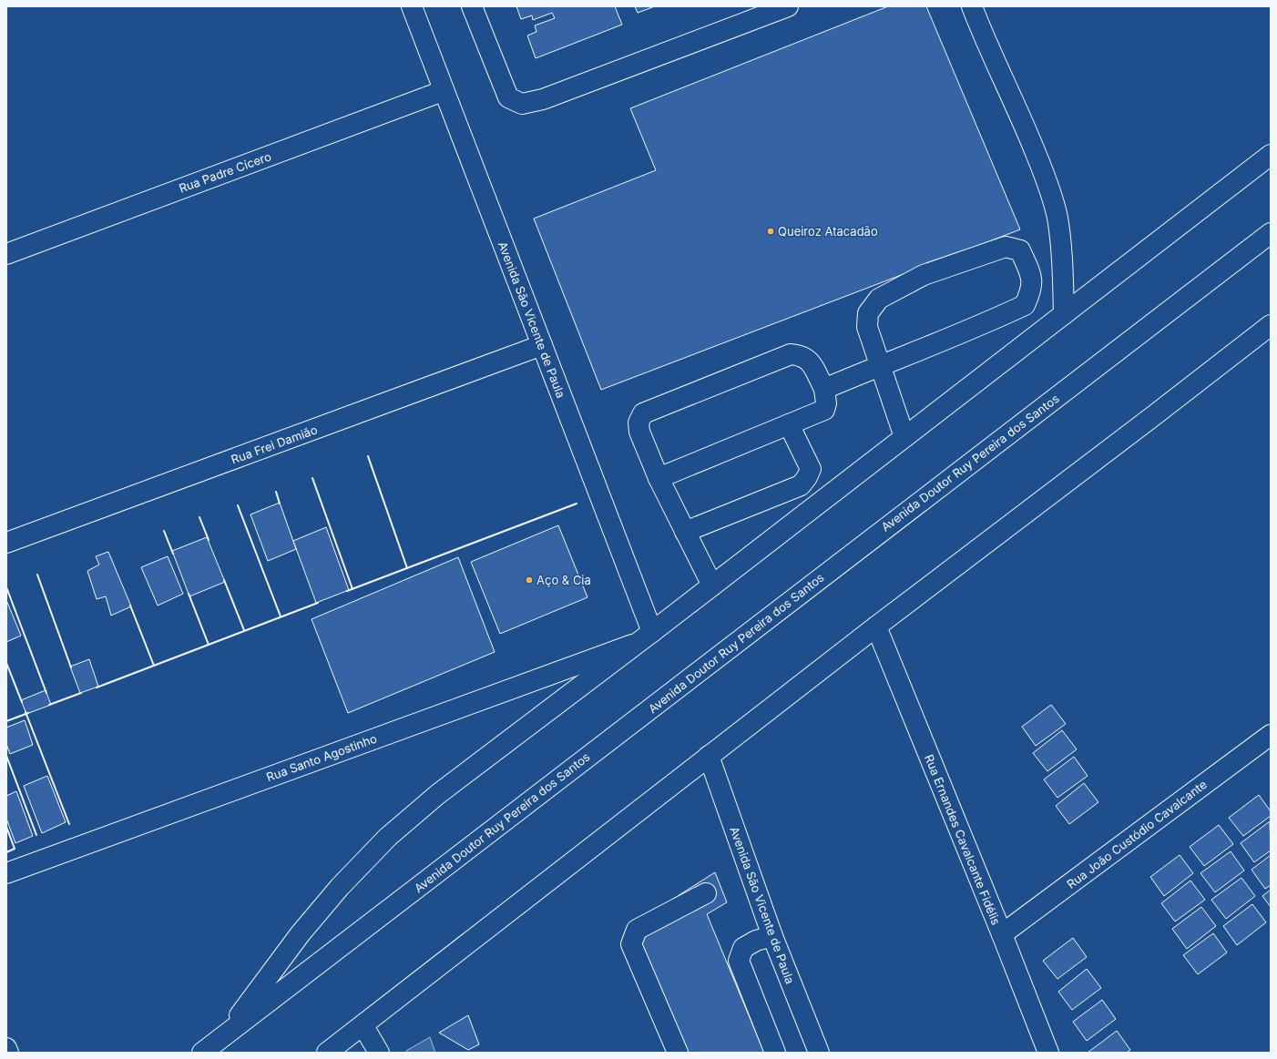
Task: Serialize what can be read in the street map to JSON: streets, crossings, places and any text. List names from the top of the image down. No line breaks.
{"streets":{"main road":["Rua Padre Cícero","Avenida São Vicente de Paula","Rua Frei Damião","Avenida Doutor Ruy Pereira dos Santos","Rua Santo Agostinho","Rua João Custódio Cavalcante","Rua Ernandes Cavalcante Fidélis"]},"crossings":[["Rua Padre Cícero","Avenida São Vicente de Paula"],["Avenida São Vicente de Paula","Rua Frei Damião"],["Avenida São Vicente de Paula","Rua Santo Agostinho"],["Rua João Custódio Cavalcante","Rua Ernandes Cavalcante Fidélis"]],"places":["Queiroz Atacadão","Aço & Cia"]}
